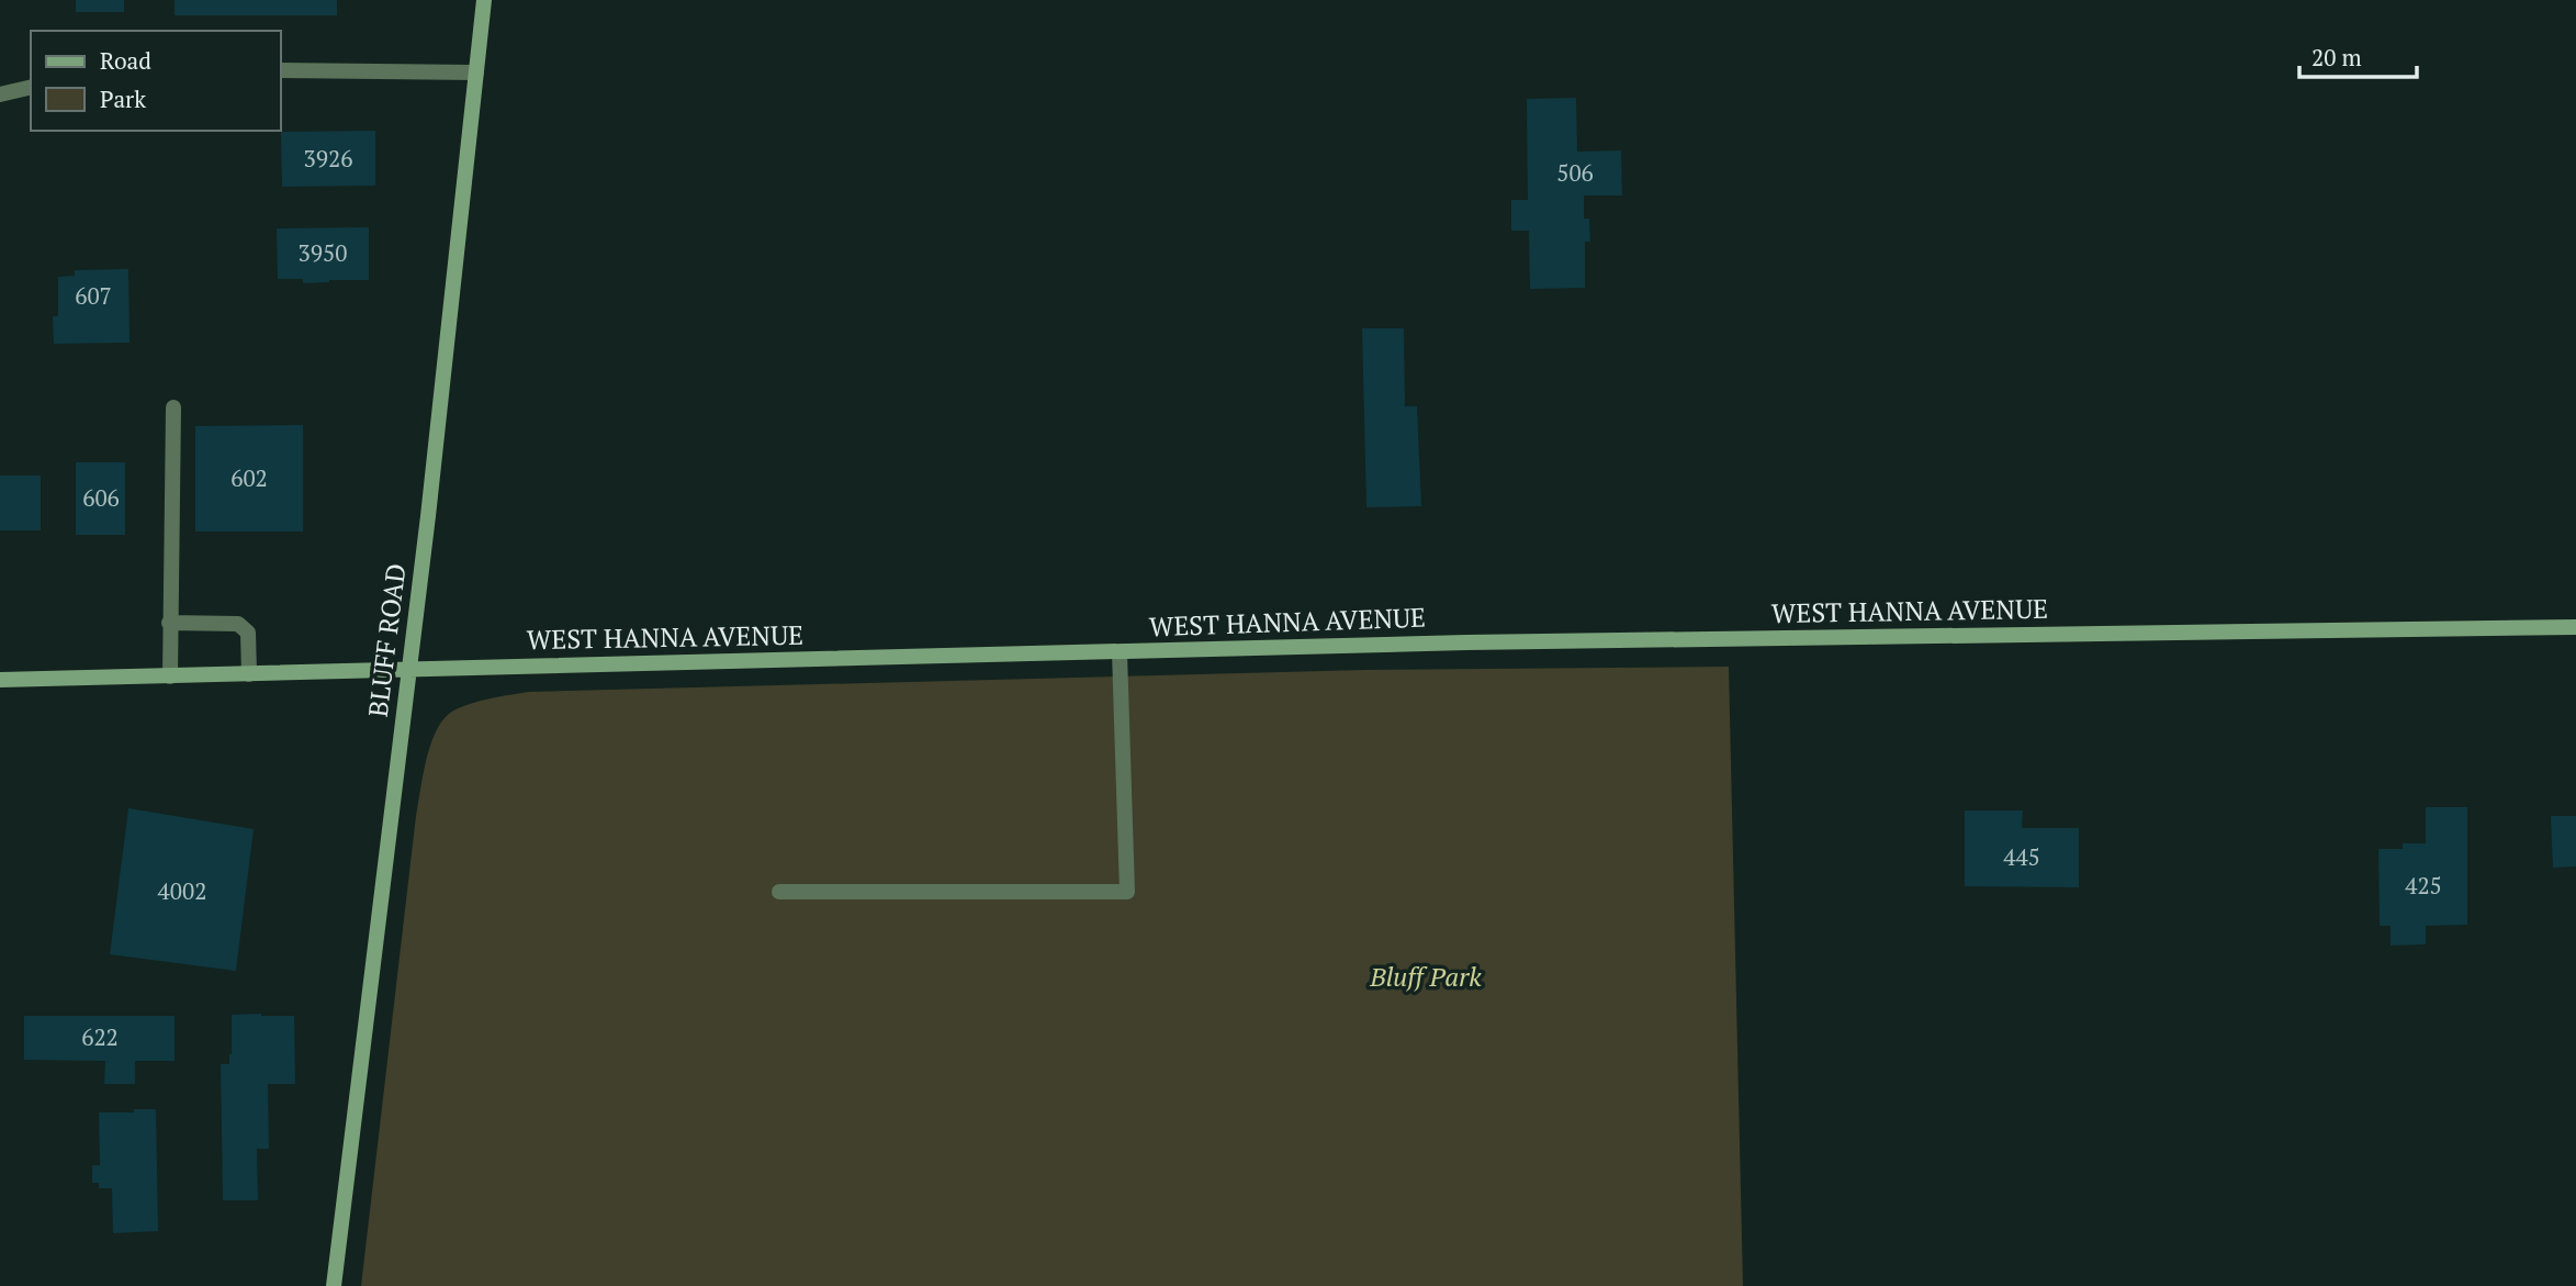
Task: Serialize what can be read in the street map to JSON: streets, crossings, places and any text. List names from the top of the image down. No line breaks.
{"streets":{"main road":["WEST HANNA AVENUE","BLUFF ROAD"]},"crossings":[["WEST HANNA AVENUE","BLUFF ROAD"]],"parks":["Bluff Park"],"house_numbers":["3926","506","3950","607","602","606","445","425","4002","622"],"legend":["Road","Park"],"scale_bar":"20 m"}
